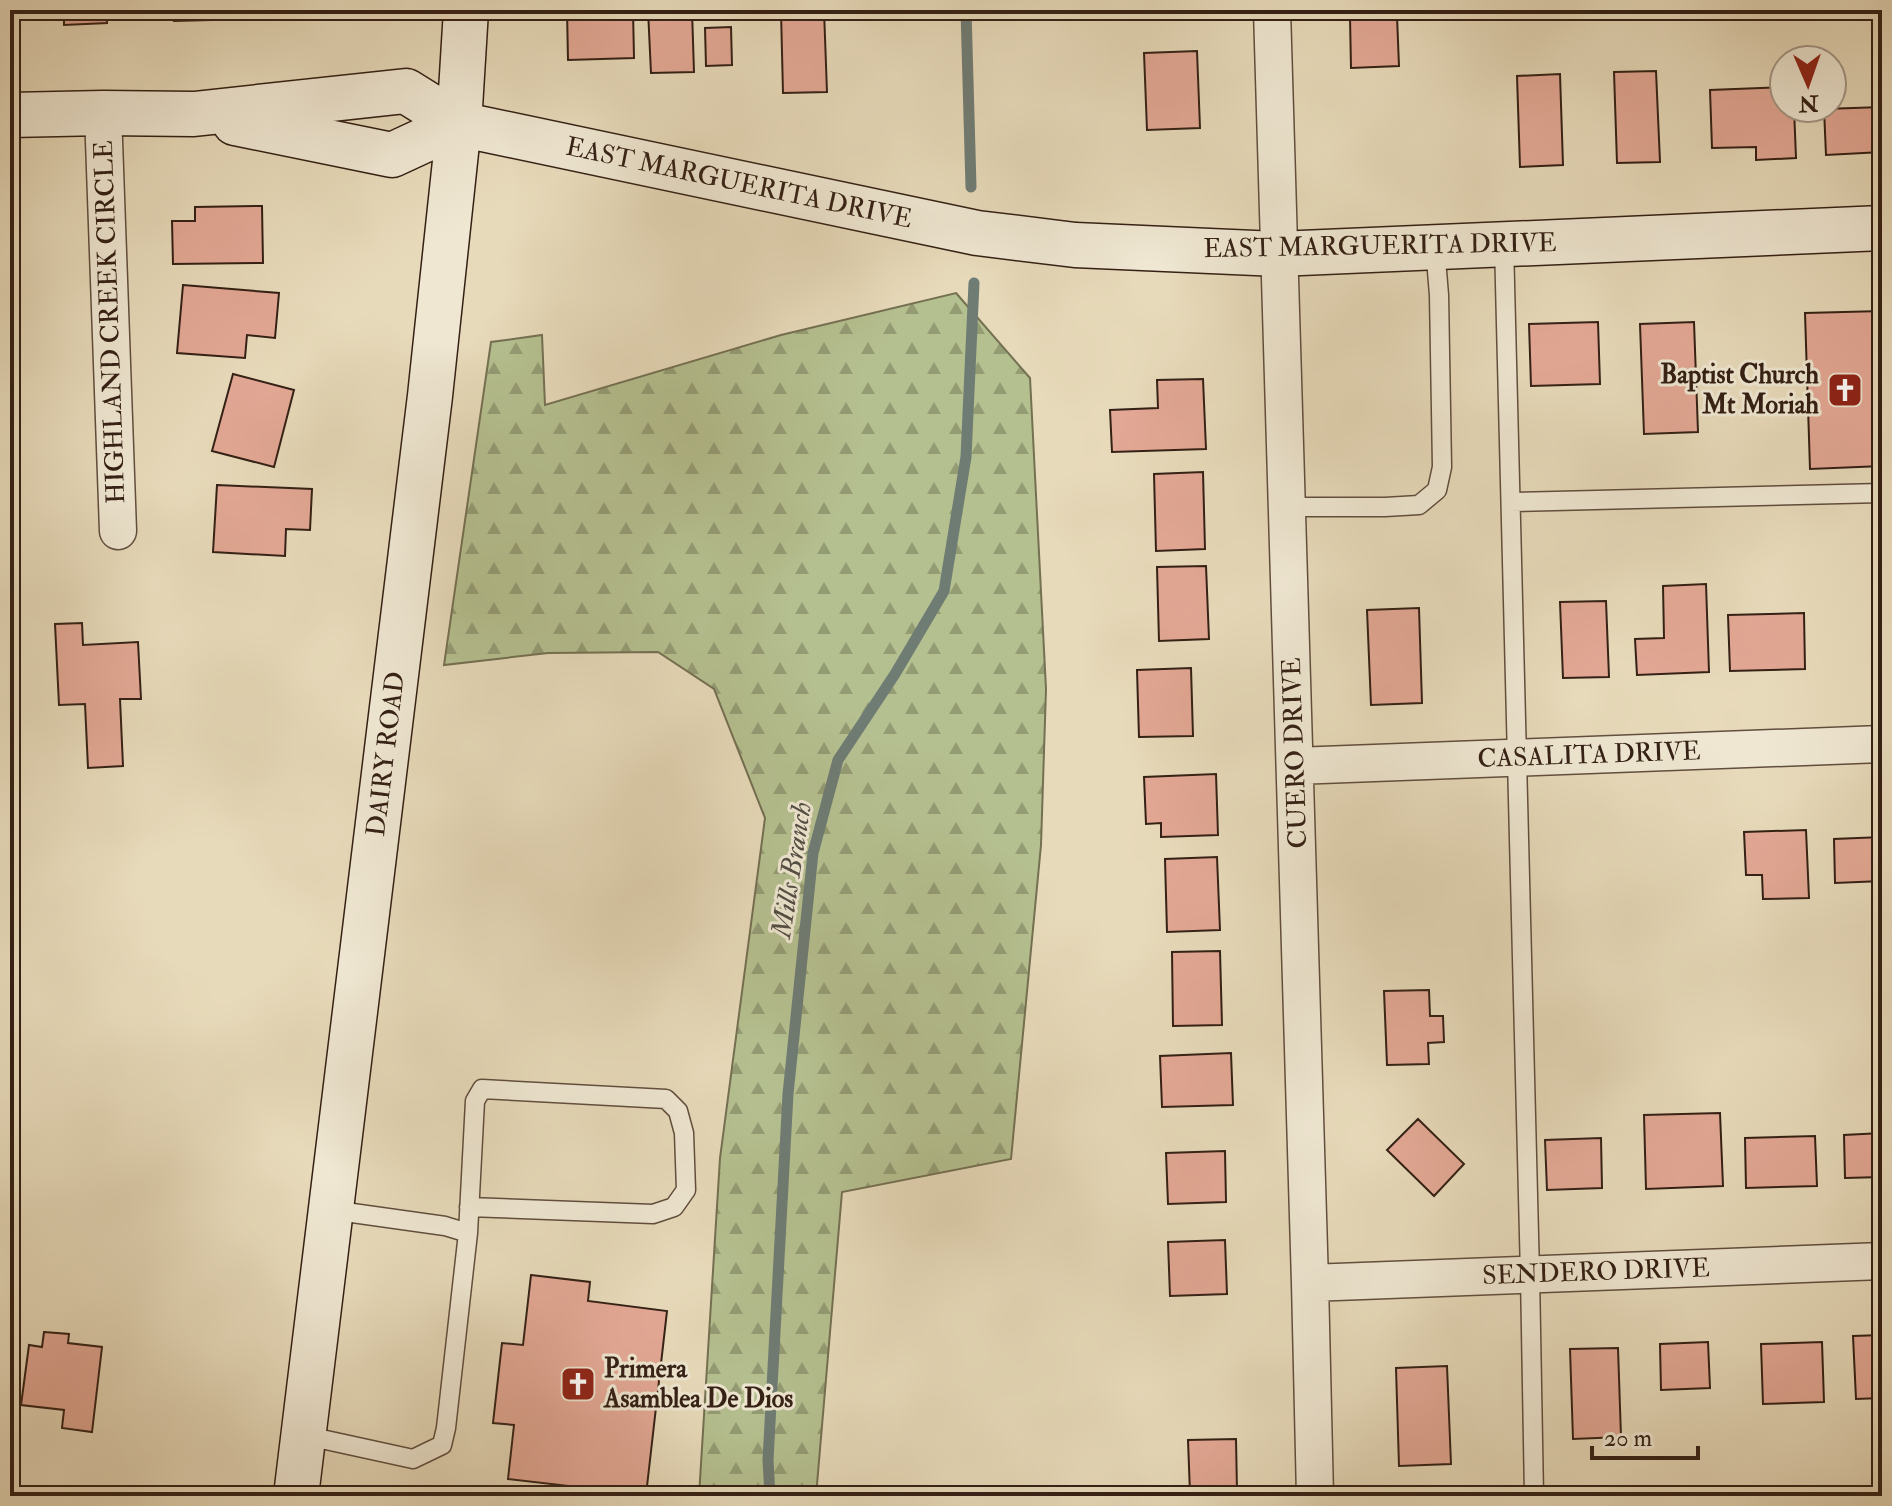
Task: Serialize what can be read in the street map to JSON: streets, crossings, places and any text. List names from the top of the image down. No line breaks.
{"streets":{"street":["EAST MARGUERITA DRIVE","HIGHLAND CREEK CIRCLE","CUERO DRIVE","DAIRY ROAD","CASALITA DRIVE","SENDERO DRIVE"]},"crossings":[["EAST MARGUERITA DRIVE","CUERO DRIVE"],["EAST MARGUERITA DRIVE","DAIRY ROAD"],["CUERO DRIVE","CASALITA DRIVE"],["CUERO DRIVE","SENDERO DRIVE"]],"water":["Mills Branch"],"places":{"church":["Baptist Church Mt Moriah","Primera Asamblea De Dios"]},"scale_bar":"20 m","north":"bottom"}
